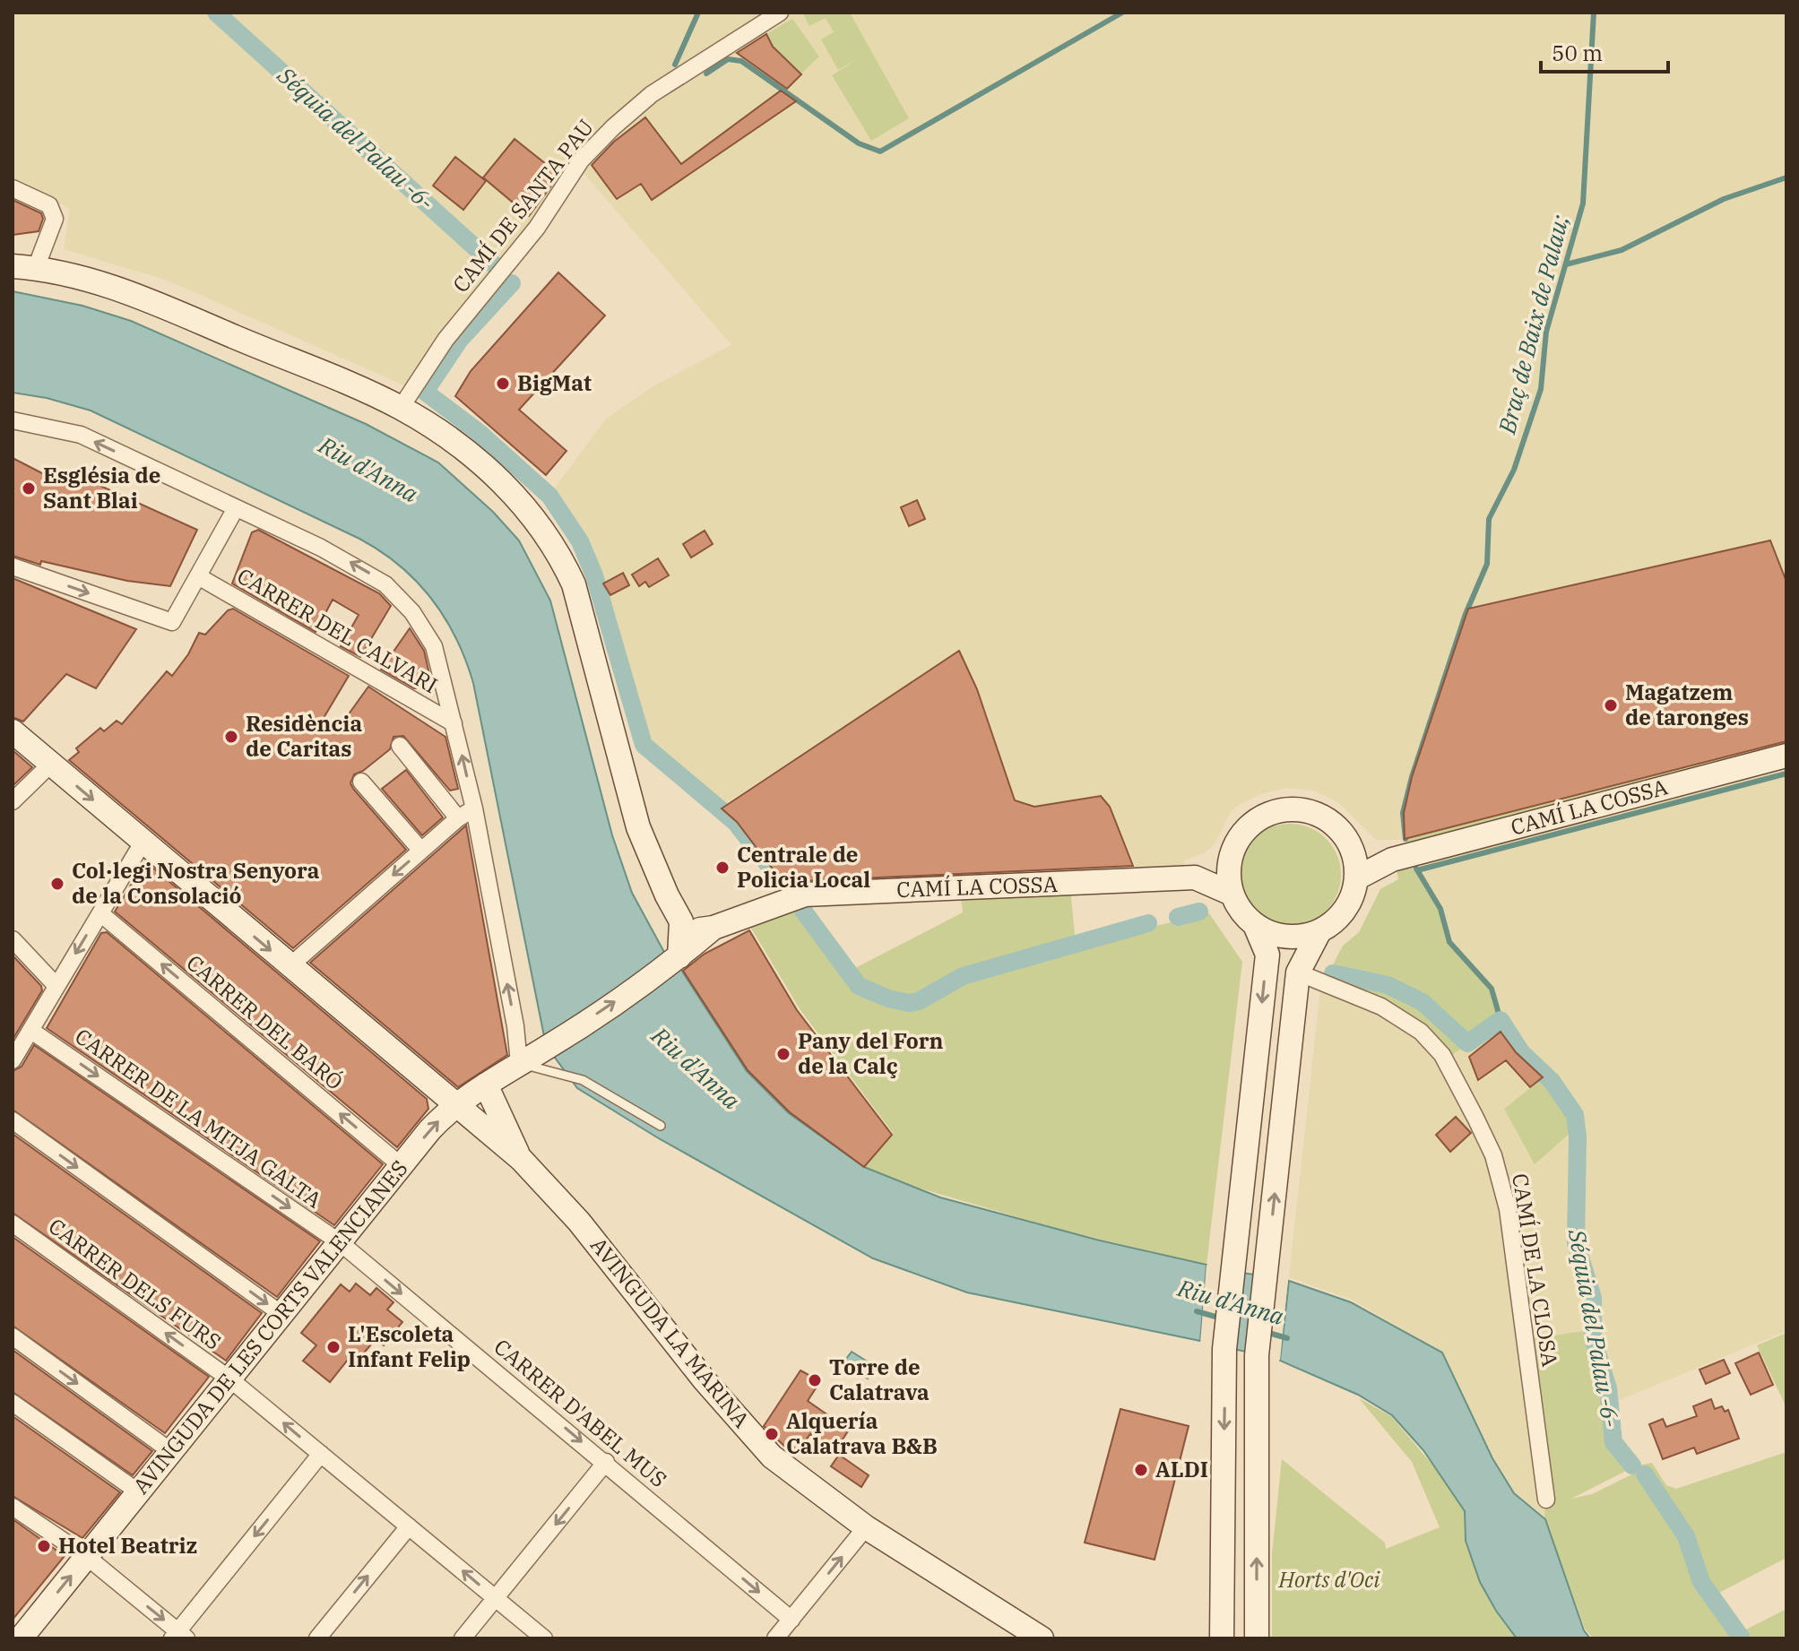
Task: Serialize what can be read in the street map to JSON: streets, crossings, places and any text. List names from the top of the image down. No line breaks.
{"streets":{"main road":["CAMÍ LA COSSA","AVINGUDA DE LES CORTS VALENCIANES","AVINGUDA LA MARINA"],"street":["CAMÍ DE SANTA PAU","CARRER DEL CALVARI","CARRER DEL BARÓ","CARRER DE LA MITJA GALTA","CAMÍ DE LA CLOSA","CARRER DELS FURS","CARRER D'ABEL MUS"]},"crossings":[["CAMÍ LA COSSA","AVINGUDA DE LES CORTS VALENCIANES"],["CARRER DEL BARÓ","AVINGUDA DE LES CORTS VALENCIANES"],["CARRER DE LA MITJA GALTA","AVINGUDA DE LES CORTS VALENCIANES"],["CARRER DE LA MITJA GALTA","CARRER D'ABEL MUS"],["CARRER DELS FURS","AVINGUDA DE LES CORTS VALENCIANES"],["AVINGUDA DE LES CORTS VALENCIANES","CARRER D'ABEL MUS"]],"one_way":["CARRER DEL BARÓ","AVINGUDA DE LES CORTS VALENCIANES","CARRER D'ABEL MUS"],"water":["Séquia del Palau -6-","Braç de Baix de Palau;","Riu d'Anna"],"parks":["Horts d'Oci"],"places":["BigMat","Església de Sant Blai","Magatzem de taronges","Residència de Caritas","Centrale de Policia Local","Col·legi Nostra Senyora de la Consolació","Pany del Forn de la Calç","L'Escoleta Infant Felip","Torre de Calatrava","Alquería Calatrava B&B","ALDI","Hotel Beatriz"],"scale_bar":"50 m"}
